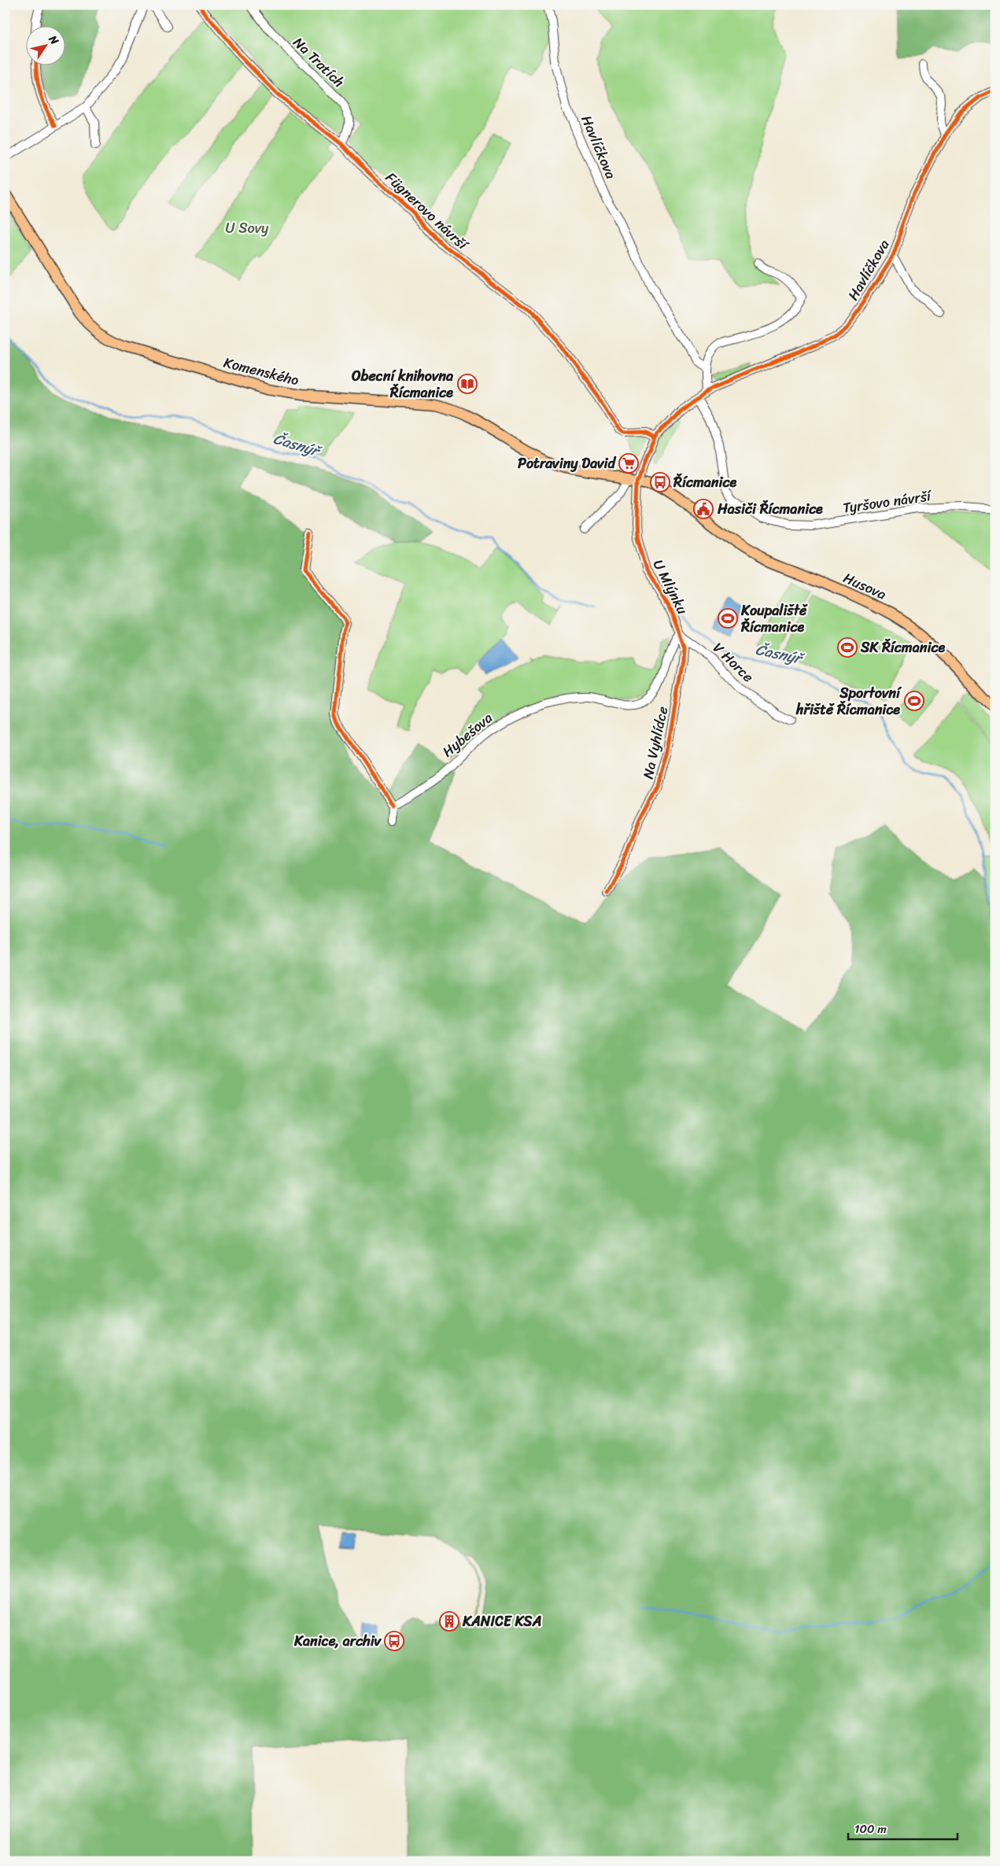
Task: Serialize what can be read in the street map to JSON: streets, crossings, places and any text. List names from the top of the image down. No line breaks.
{"streets":{"main road":["Komenského","Husova"],"street":["Na Tratích","Havlíčkova","Fügnerovo návrší","Tyršovo návrší","U Mlýnku","V Horce","Hybešova","Na Vyhlídce"]},"crossings":[["Na Tratích","Fügnerovo návrší"],["Havlíčkova","Fügnerovo návrší"],["Havlíčkova","Komenského"],["Havlíčkova","Tyršovo návrší"],["Havlíčkova","Husova"],["Havlíčkova","U Mlýnku"],["Komenského","Husova"],["Komenského","U Mlýnku"],["Husova","U Mlýnku"],["U Mlýnku","V Horce"],["U Mlýnku","Hybešova"],["U Mlýnku","Na Vyhlídce"],["V Horce","Hybešova"],["V Horce","Na Vyhlídce"],["Hybešova","Na Vyhlídce"]],"water":["Časnýř"],"parks":["U Sovy"],"places":{"library":["Obecní knihovna Řícmanice"],"supermarket":["Potraviny David"],"bus stop":["Řícmanice","Kanice, archiv"],"public building":["Hasiči Řícmanice"],"sports":["Koupaliště Řícmanice","SK Řícmanice","Sportovní hřiště Řícmanice"],"building":["KANICE KSA"]},"scale_bar":"100 m","north":"top right"}
